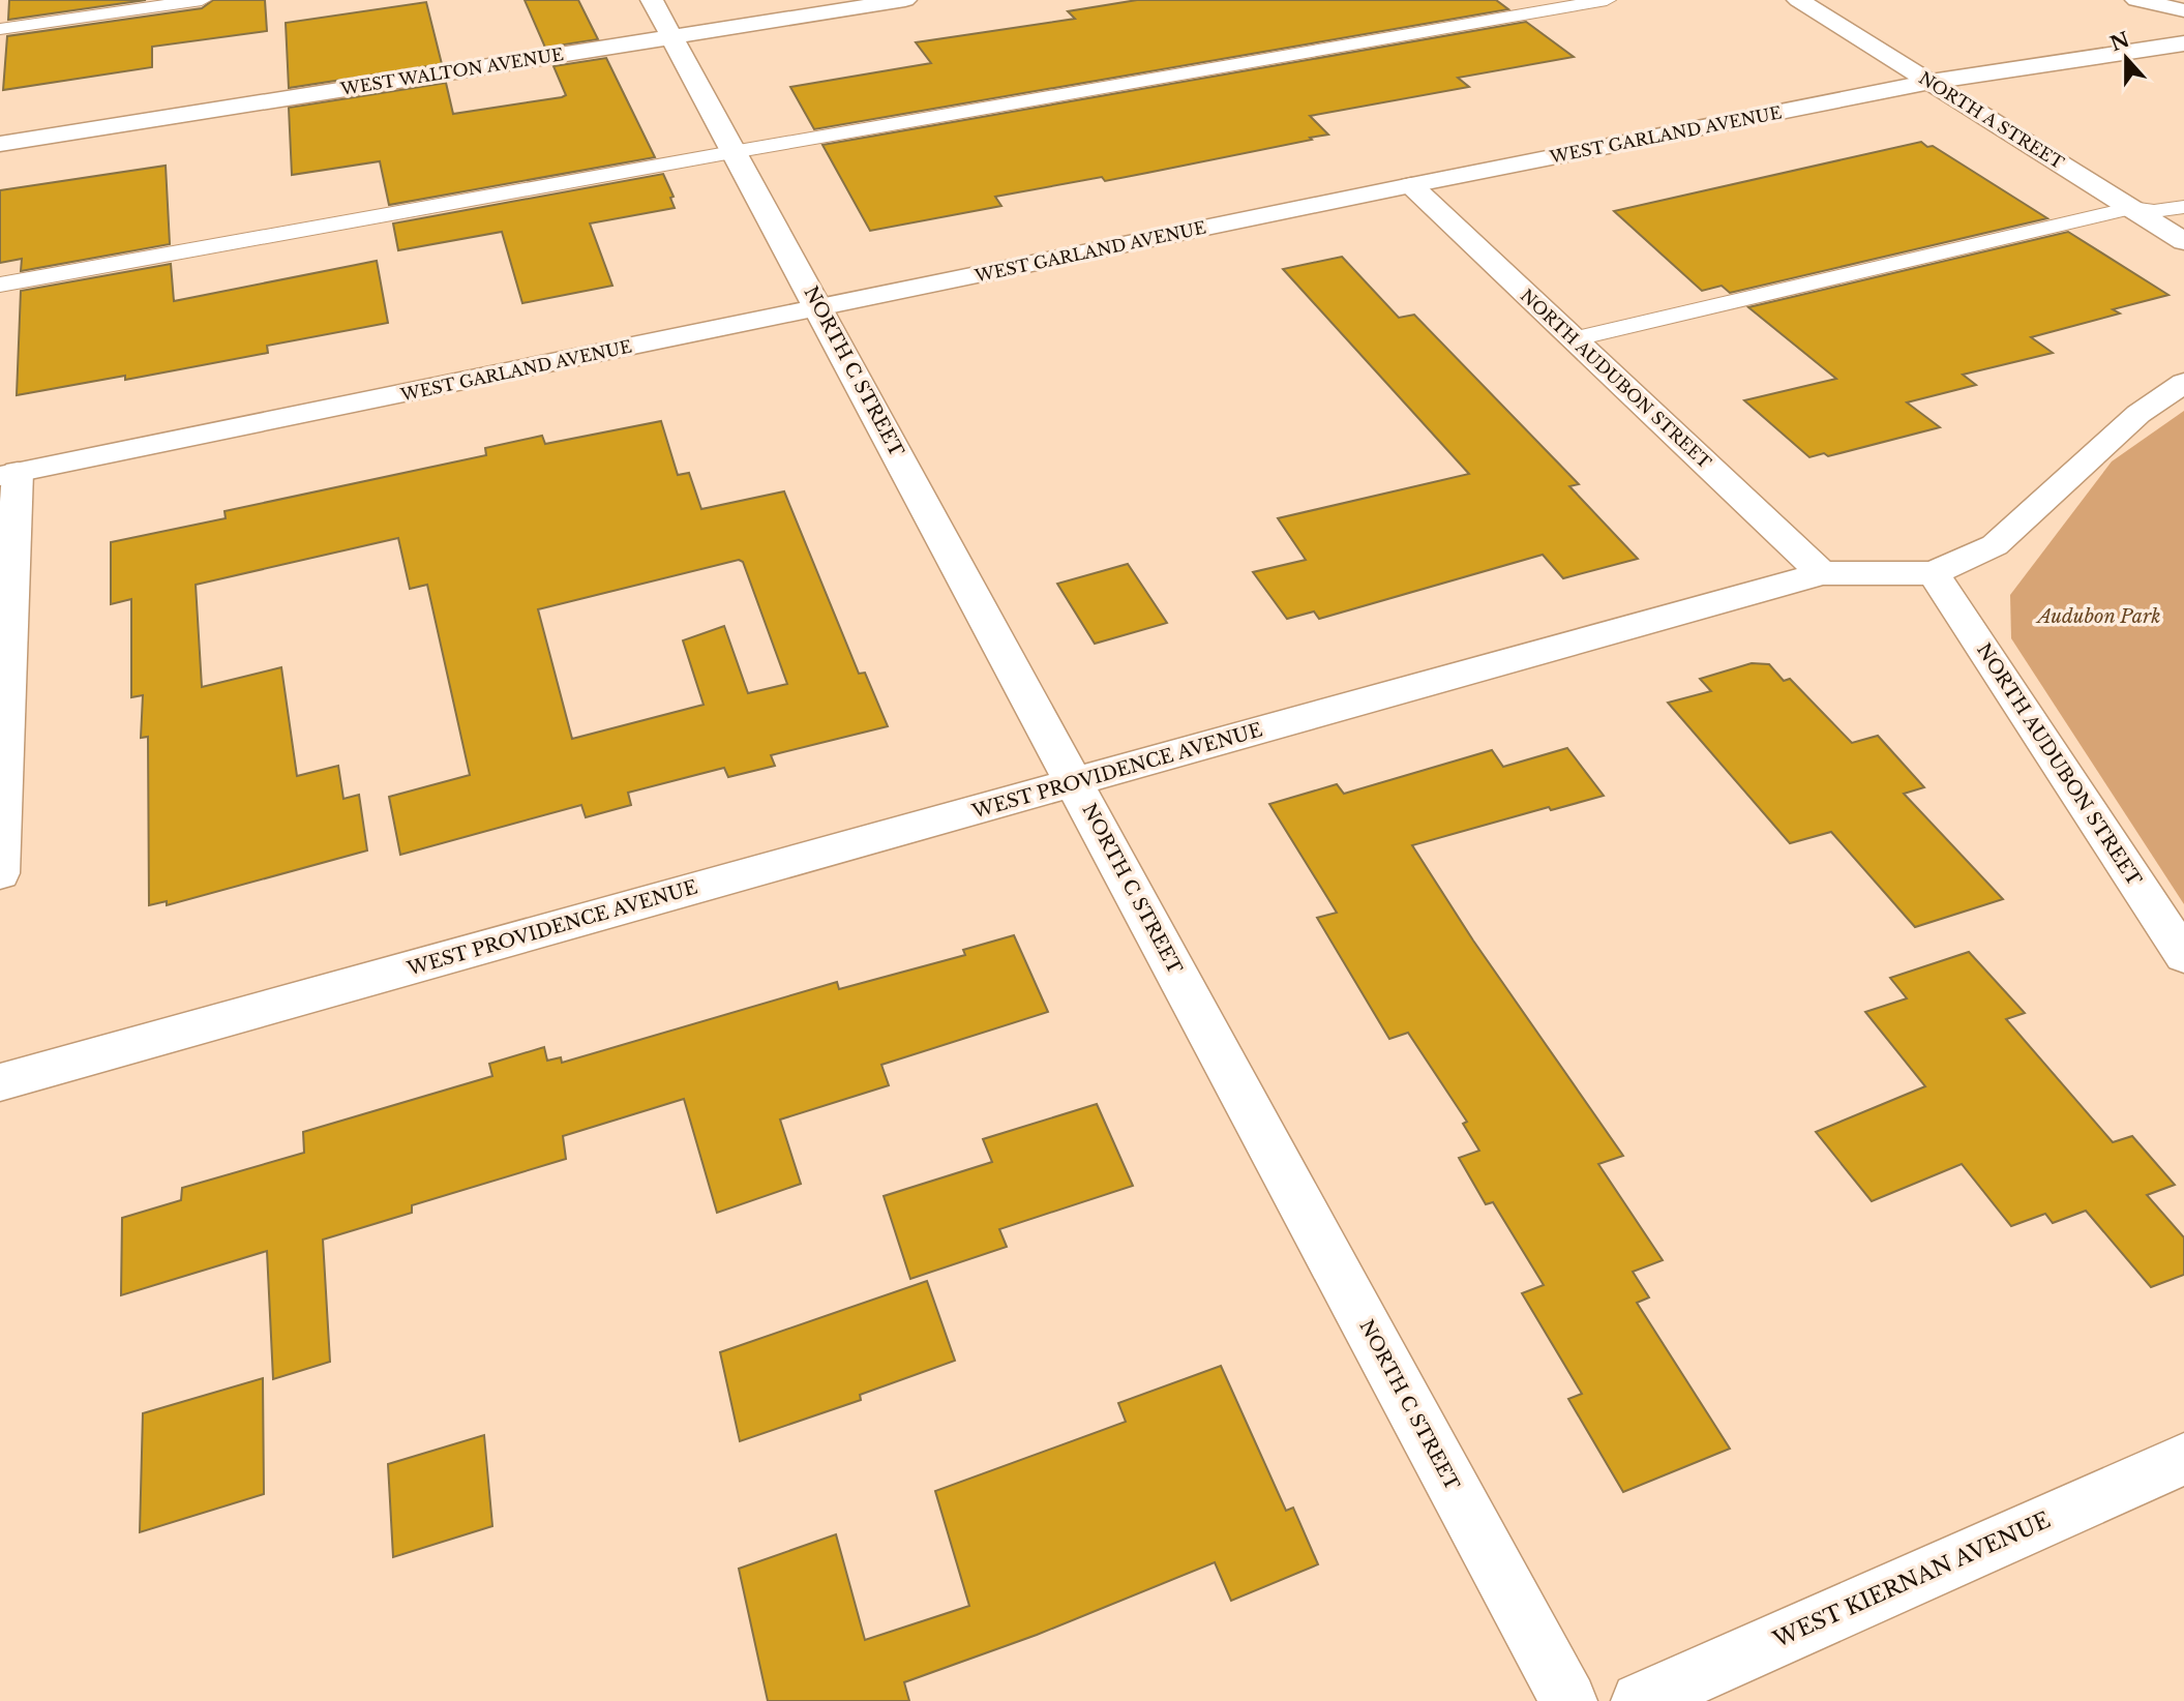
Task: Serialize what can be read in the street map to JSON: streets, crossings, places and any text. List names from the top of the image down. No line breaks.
{"streets":{"street":["WEST WALTON AVENUE","NORTH A STREET","WEST GARLAND AVENUE","NORTH C STREET","NORTH AUDUBON STREET","WEST PROVIDENCE AVENUE","WEST KIERNAN AVENUE"]},"crossings":[["WEST WALTON AVENUE","NORTH C STREET"],["NORTH A STREET","WEST GARLAND AVENUE"],["WEST GARLAND AVENUE","NORTH C STREET"],["WEST GARLAND AVENUE","NORTH AUDUBON STREET"],["NORTH C STREET","WEST PROVIDENCE AVENUE"],["NORTH AUDUBON STREET","WEST PROVIDENCE AVENUE"]],"parks":["Audubon Park"],"north":"top"}
